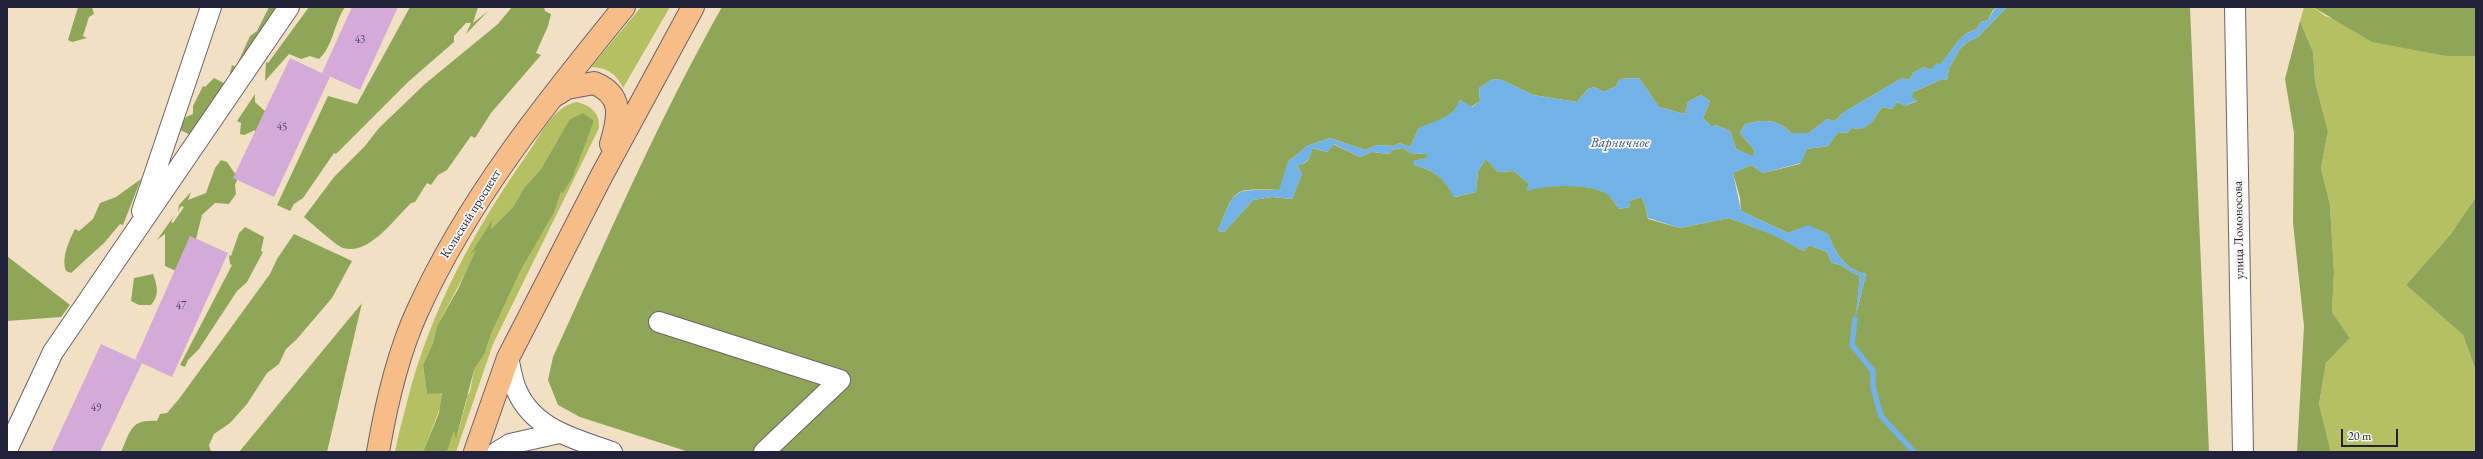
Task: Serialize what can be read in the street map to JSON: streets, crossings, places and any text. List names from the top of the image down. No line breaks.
{"streets":{"main road":["Кольский проспект"],"street":["улица Ломоносова"]},"water":["Варничное"],"house_numbers":["43","45","47","49"],"scale_bar":"20 m"}
